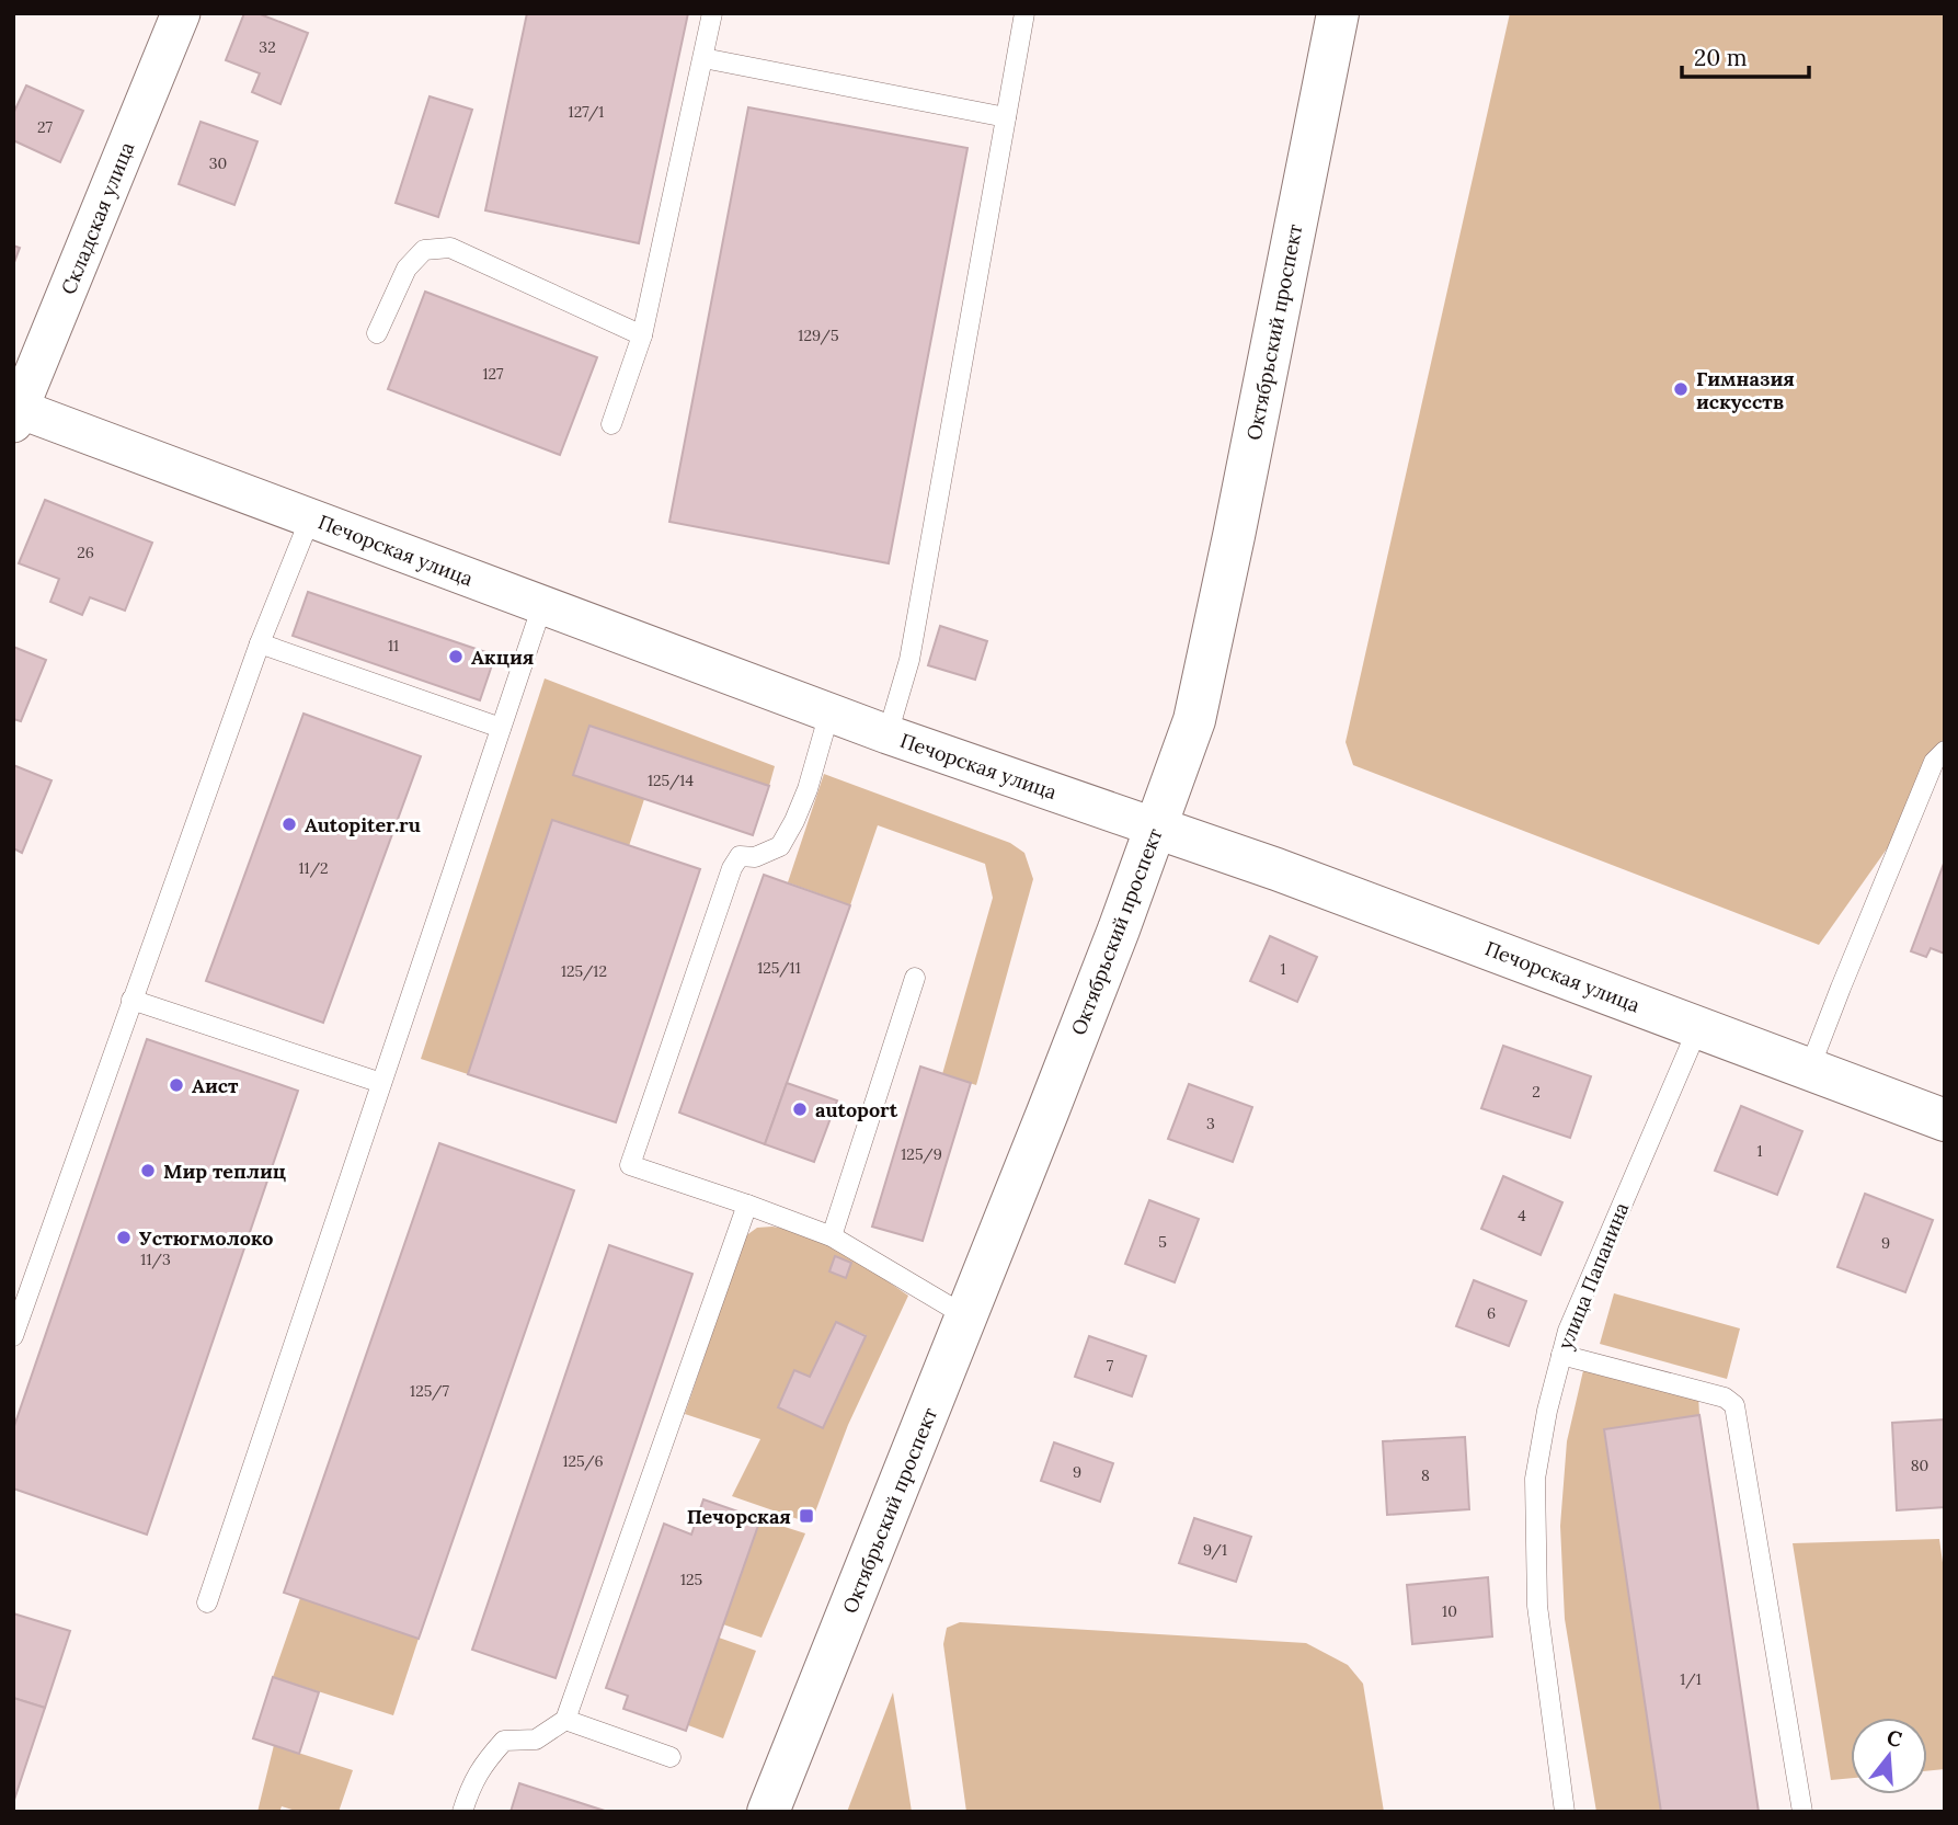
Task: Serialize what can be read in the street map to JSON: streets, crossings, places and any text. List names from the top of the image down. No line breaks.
{"streets":{"main road":["Октябрьский проспект","Печорская улица"],"street":["Складская улица"],"lane":["улица Папанина"]},"crossings":[["Складская улица","Печорская улица"],["Октябрьский проспект","Печорская улица"],["Печорская улица","улица Папанина"]],"places":{"other":["Гимназия искусств","Акция","Autopiter.ru","Аист","autoport","Мир теплиц","Устюгмолоко"],"transit":["Печорская"]},"house_numbers":["32","127/1","27","30","129/5","127","26","11","125/14","11/2","125/11","1","125/12","2","3","1","125/9","4","5","9","11/3","6","7","125/7","125/6","80","9","8","9/1","125","10","1/1"],"scale_bar":"20 m","north":"top"}
